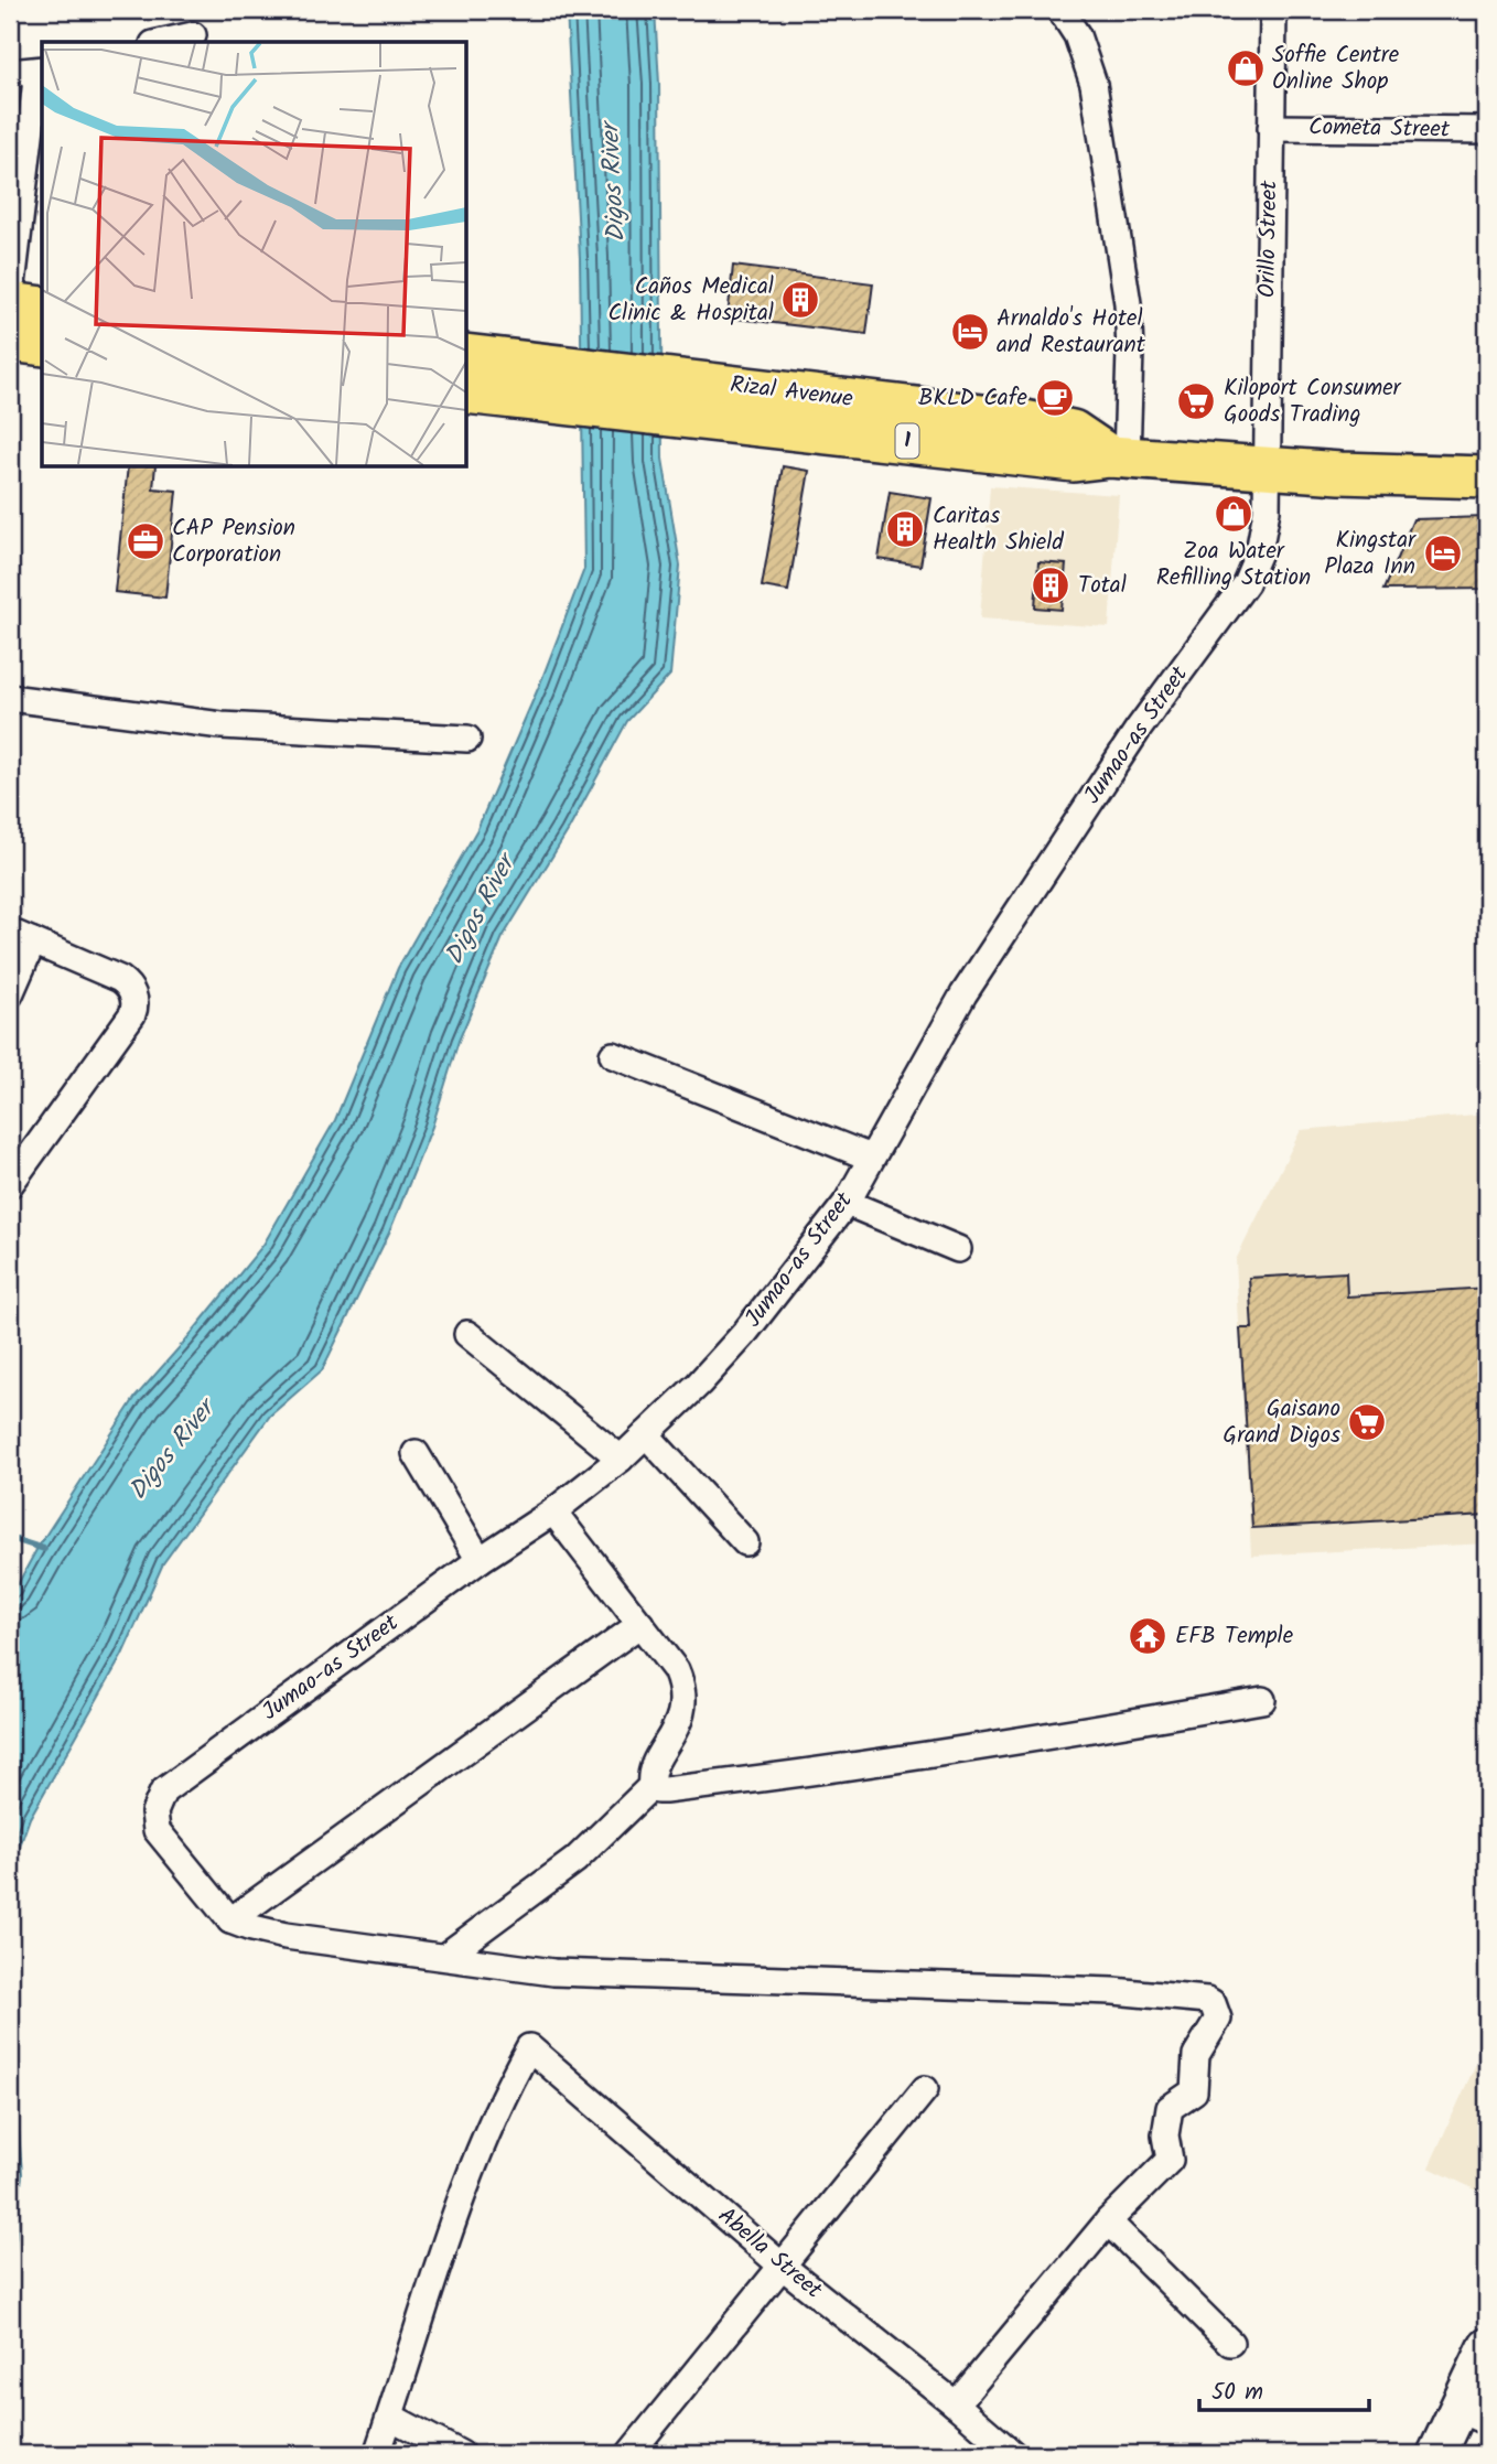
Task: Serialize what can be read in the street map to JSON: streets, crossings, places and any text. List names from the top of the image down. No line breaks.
{"streets":{"main road":["Rizal Avenue","1"],"street":["Cometa Street","Orillo Street","Jumao-as Street","Abella Street"]},"crossings":[["Cometa Street","Orillo Street"],["Orillo Street","Rizal Avenue"],["Orillo Street","Jumao-as Street"],["Rizal Avenue","Jumao-as Street"]],"water":["Digos River"],"places":{"shop":["Soffie Centre Online Shop","Zoa Water Refilling Station"],"building":["Caños Medical Clinic & Hospital","Caritas Health Shield","Total"],"hotel":["Arnaldo's Hotel and Restaurant","Kingstar Plaza Inn"],"cafe":["BKLD Cafe"],"supermarket":["Kiloport Consumer Goods Trading","Gaisano Grand Digos"],"office":["CAP Pension Corporation"],"temple":["EFB Temple"]},"scale_bar":"50 m"}
